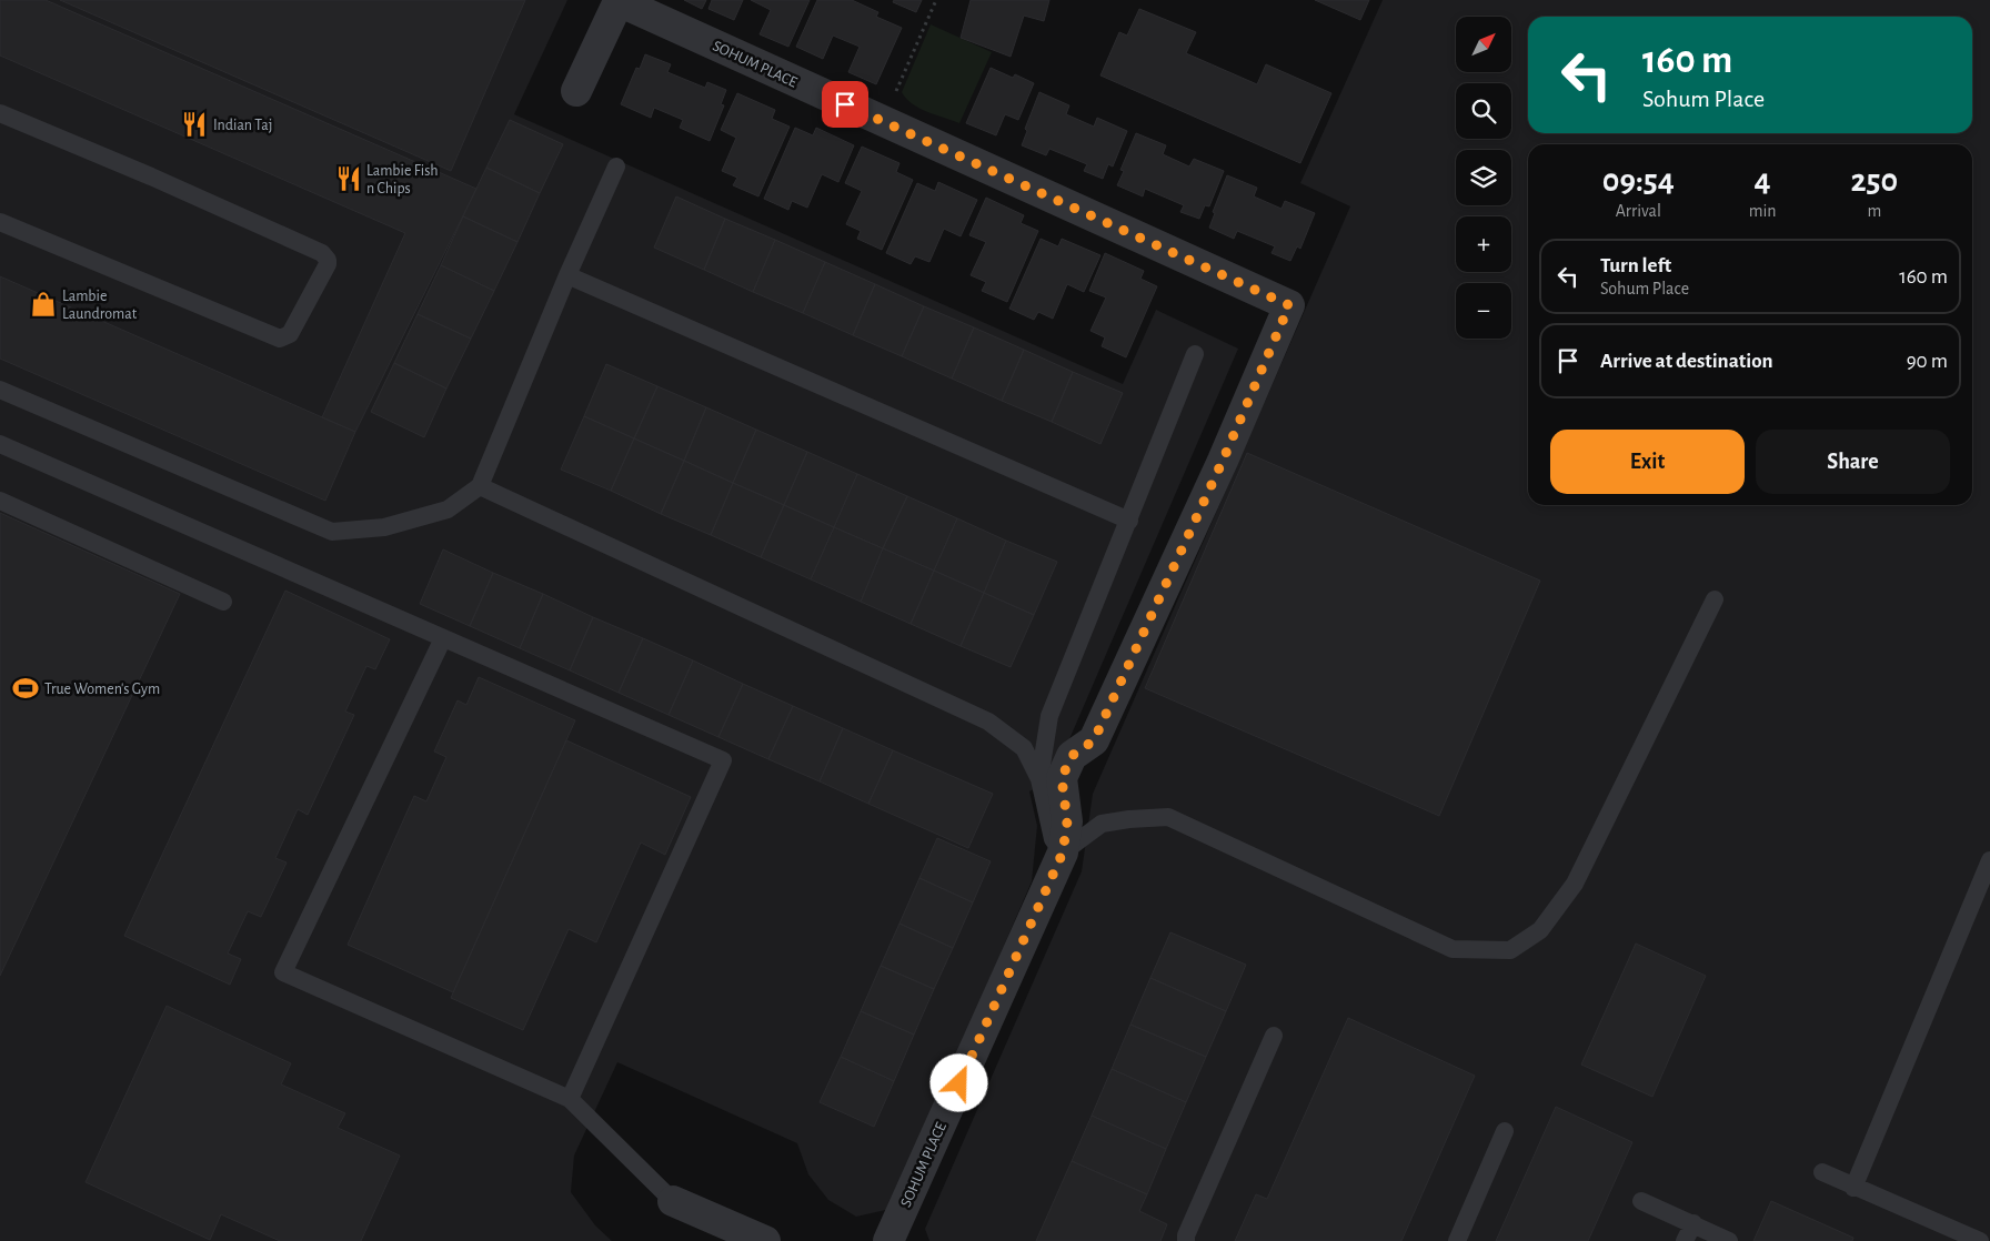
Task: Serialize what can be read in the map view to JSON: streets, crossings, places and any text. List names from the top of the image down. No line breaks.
{"streets":{"street":["SOHUM PLACE"]},"places":{"restaurant":["Indian Taj","Lambie Fish n Chips"],"shop":["Lambie Laundromat"],"sports":["True Women's Gym"]},"north":"top right","page":{"map_buttons":["+","−"],"turn":["160 m","Sohum Place"],"eta":["09:54","Arrival","4","min","250","m"],"list":[{"name":"Turn left","note":"Sohum Place","value":"160 m"},{"name":"Arrive at destination","value":"90 m"}],"buttons":["Exit","Share"]}}
